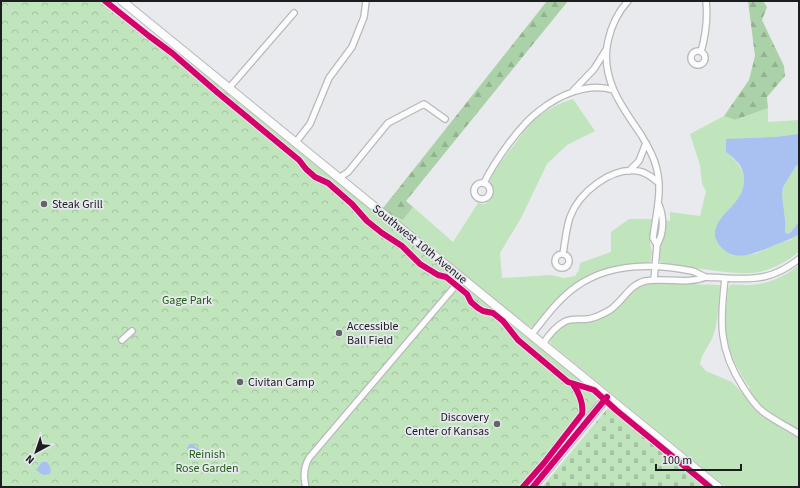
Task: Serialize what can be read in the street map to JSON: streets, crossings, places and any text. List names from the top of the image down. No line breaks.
{"streets":{"main road":["Southwest 10th Avenue"]},"parks":["Gage Park","Reinish Rose Garden"],"places":["Steak Grill","Accessible Ball Field","Civitan Camp","Discovery Center of Kansas"],"scale_bar":"100 m","north":"bottom left"}
